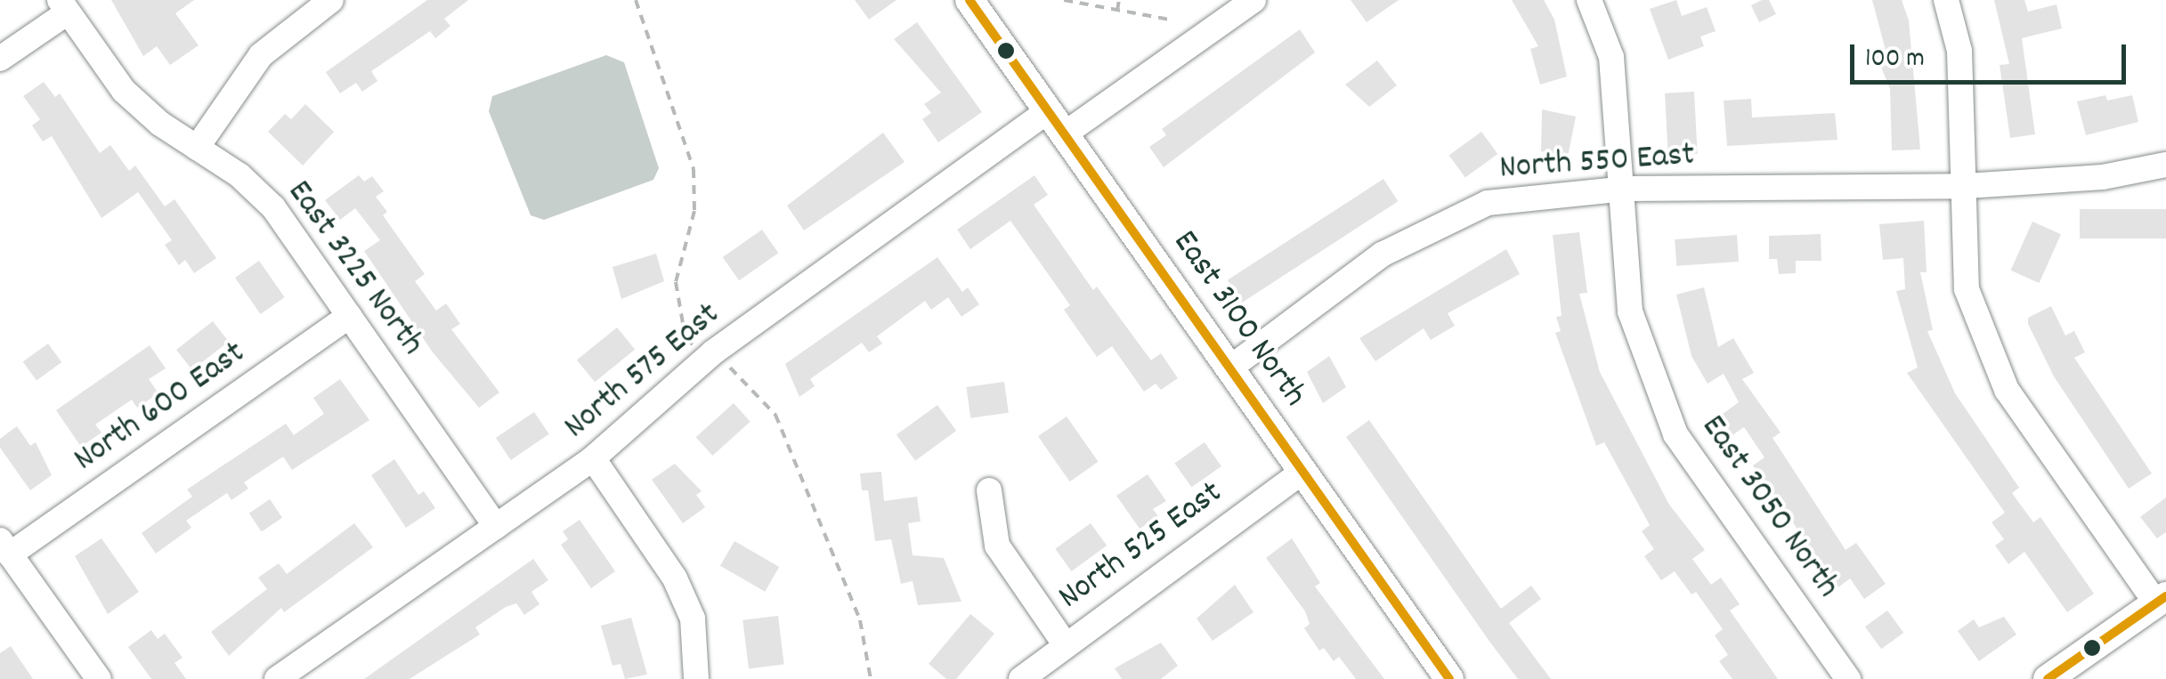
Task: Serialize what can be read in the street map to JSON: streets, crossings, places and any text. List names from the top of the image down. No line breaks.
{"streets":{"main road":["East 3100 North"],"street":["North 550 East","East 3225 North","North 575 East","North 600 East","East 3050 North","North 525 East"]},"crossings":[["North 550 East","East 3100 North"],["North 550 East","East 3050 North"],["East 3225 North","North 575 East"],["East 3225 North","North 600 East"],["East 3100 North","North 575 East"],["East 3100 North","North 525 East"]],"scale_bar":"100 m"}
